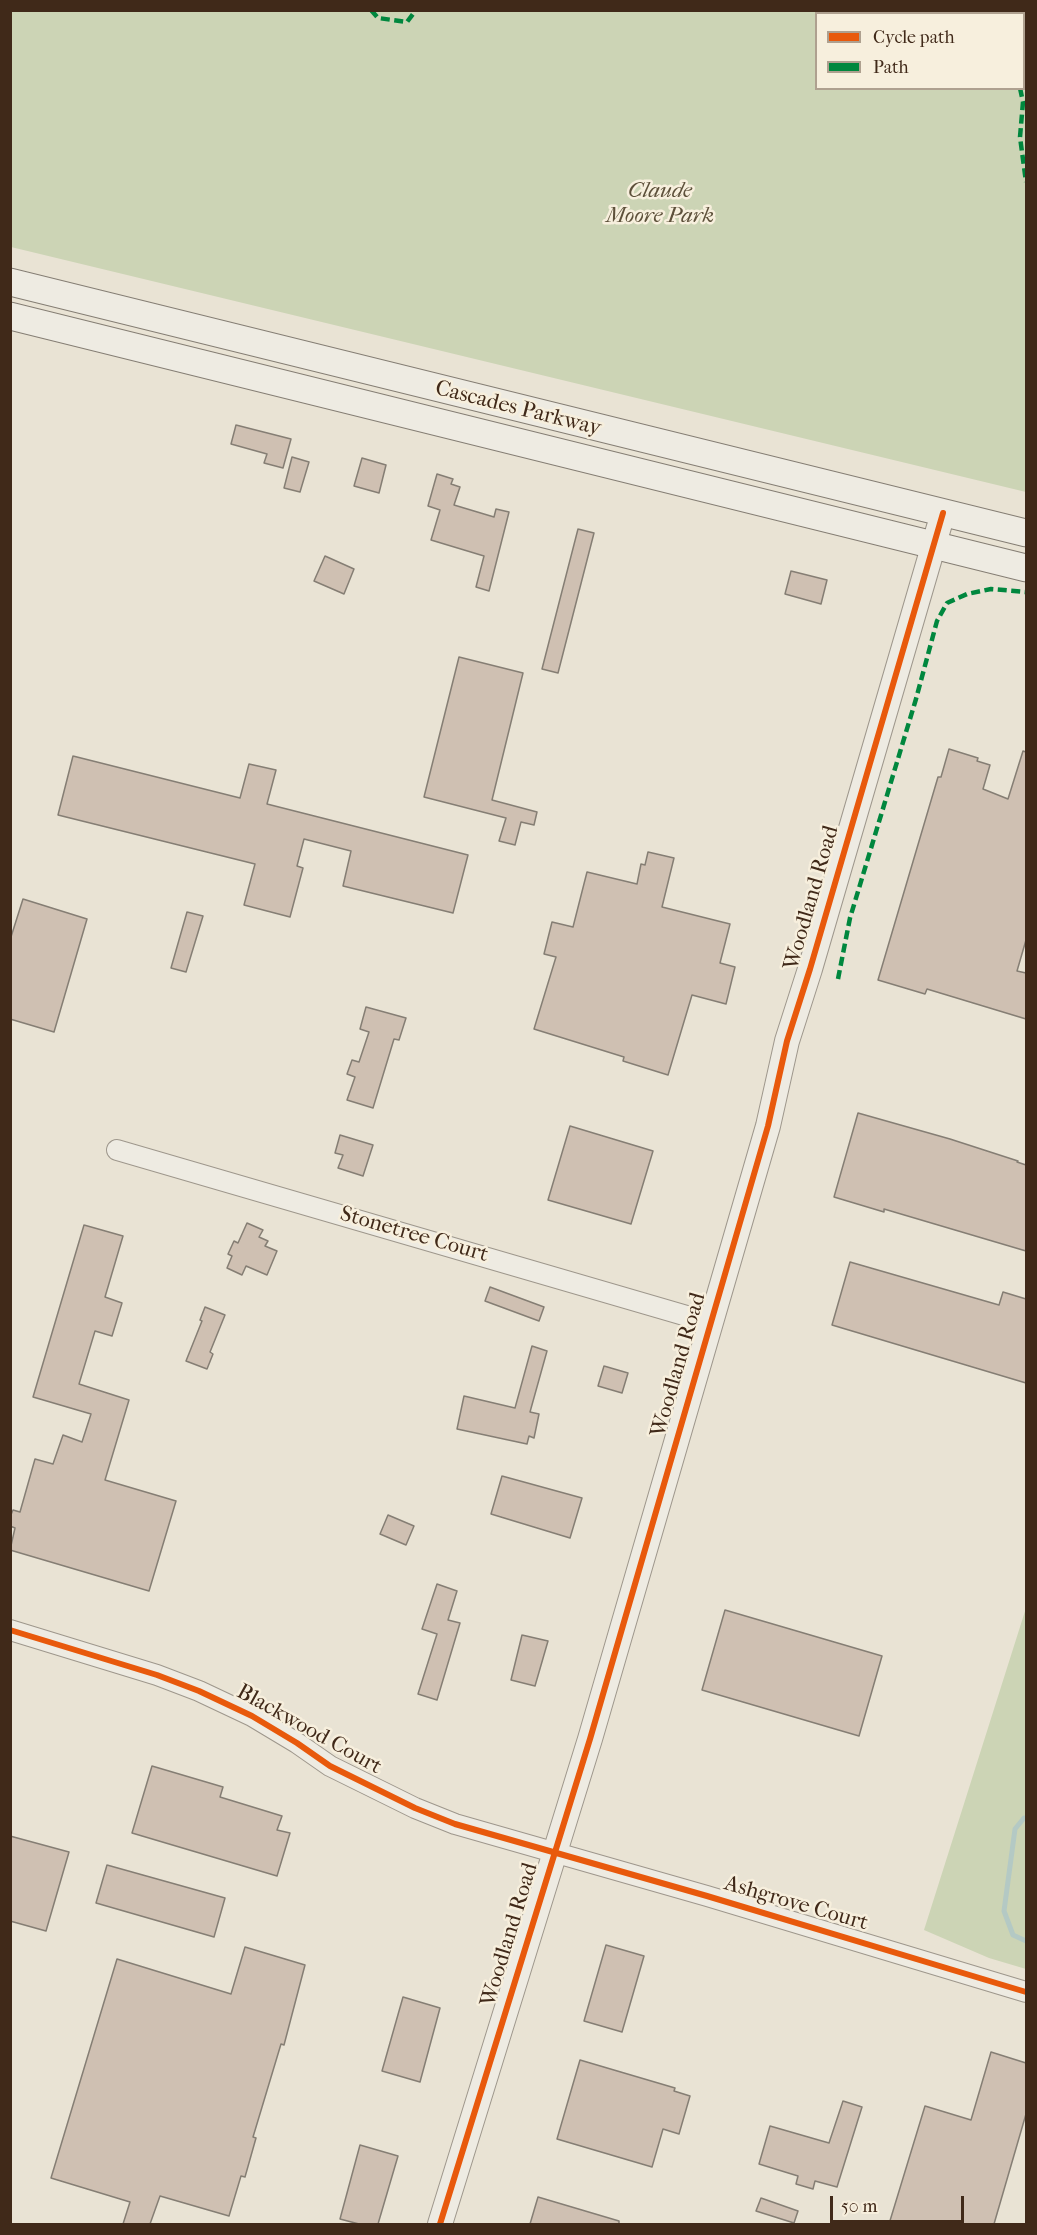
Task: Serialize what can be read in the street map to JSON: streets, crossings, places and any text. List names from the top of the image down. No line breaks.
{"streets":{"main road":["Cascades Parkway"],"street":["Woodland Road","Stonetree Court","Blackwood Court","Ashgrove Court"]},"crossings":[["Cascades Parkway","Woodland Road"],["Woodland Road","Stonetree Court"],["Woodland Road","Blackwood Court"],["Woodland Road","Ashgrove Court"],["Blackwood Court","Ashgrove Court"]],"parks":["Claude Moore Park"],"legend":["Cycle path","Path"],"scale_bar":"50 m"}
